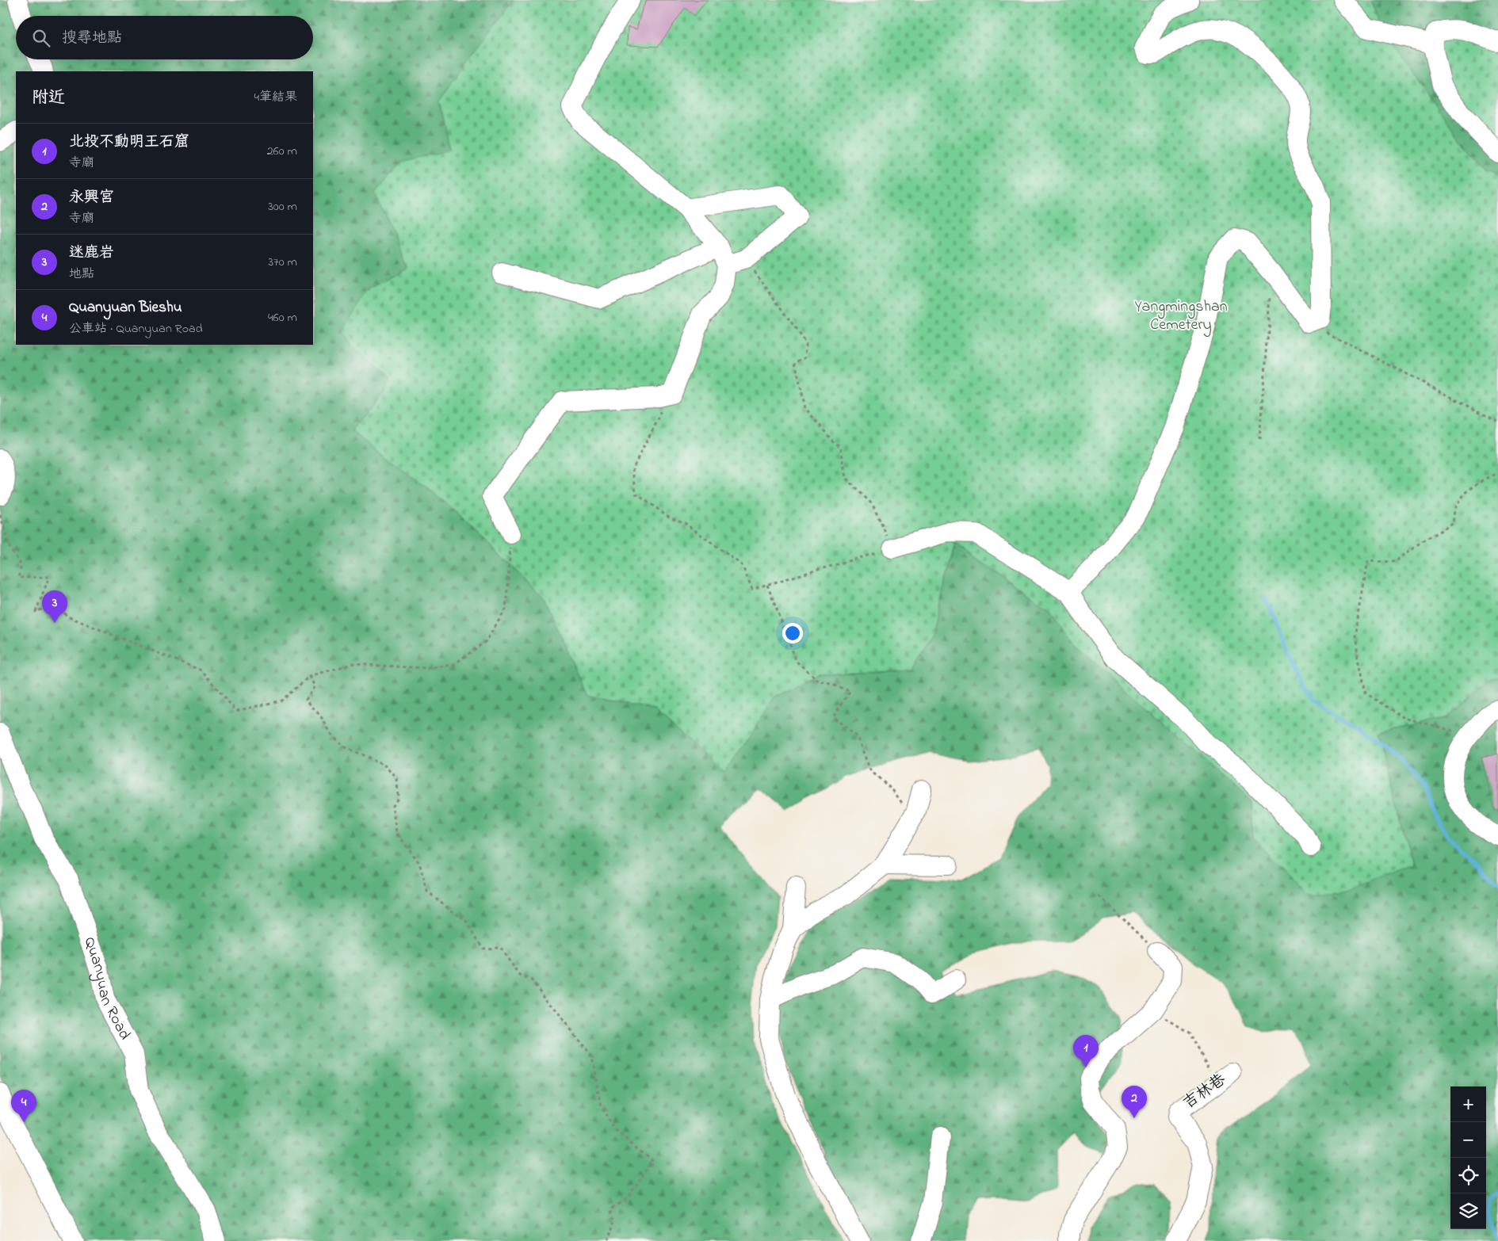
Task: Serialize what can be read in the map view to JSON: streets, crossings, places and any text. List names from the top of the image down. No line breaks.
{"streets":{"street":["Quanyuan Road","吉林巷"]},"parks":["Yangmingshan Cemetery"],"page":{"search":"搜尋地點","heading":["附近","4筆結果"],"list":[{"mark":"1","name":"北投不動明王石窟","note":"寺廟","value":"260 m"},{"mark":"2","name":"永興宮","note":"寺廟","value":"300 m"},{"mark":"3","name":"迷鹿岩","note":"地點","value":"370 m"},{"mark":"4","name":"Quanyuan Bieshu","note":"公車站 · Quanyuan Road","value":"460 m"}],"pins":["3","1","2","4"],"map_buttons":["+","−"]}}
